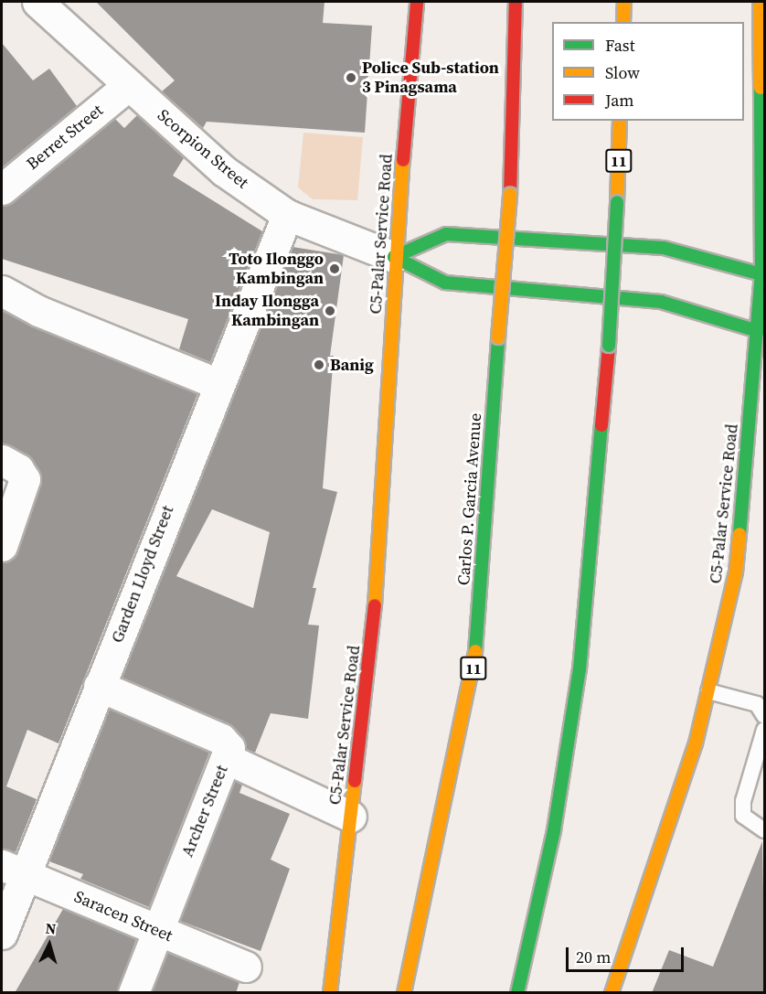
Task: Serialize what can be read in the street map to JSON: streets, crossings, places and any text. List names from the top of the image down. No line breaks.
{"streets":{"main road":["Scorpion Street","11","C5-Palar Service Road","Carlos P. Garcia Avenue"],"street":["Berret Street","Garden Lloyd Street","Archer Street","Saracen Street"]},"crossings":[["Berret Street","Scorpion Street"],["Scorpion Street","C5-Palar Service Road"],["Scorpion Street","Garden Lloyd Street"],["C5-Palar Service Road","Archer Street"],["Garden Lloyd Street","Saracen Street"],["Archer Street","Saracen Street"]],"places":["Police Sub-station 3 Pinagsama","Toto Ilonggo Kambingan","Inday Ilongga Kambingan","Banig"],"legend":["Fast","Slow","Jam"],"scale_bar":"20 m","north":"top"}
